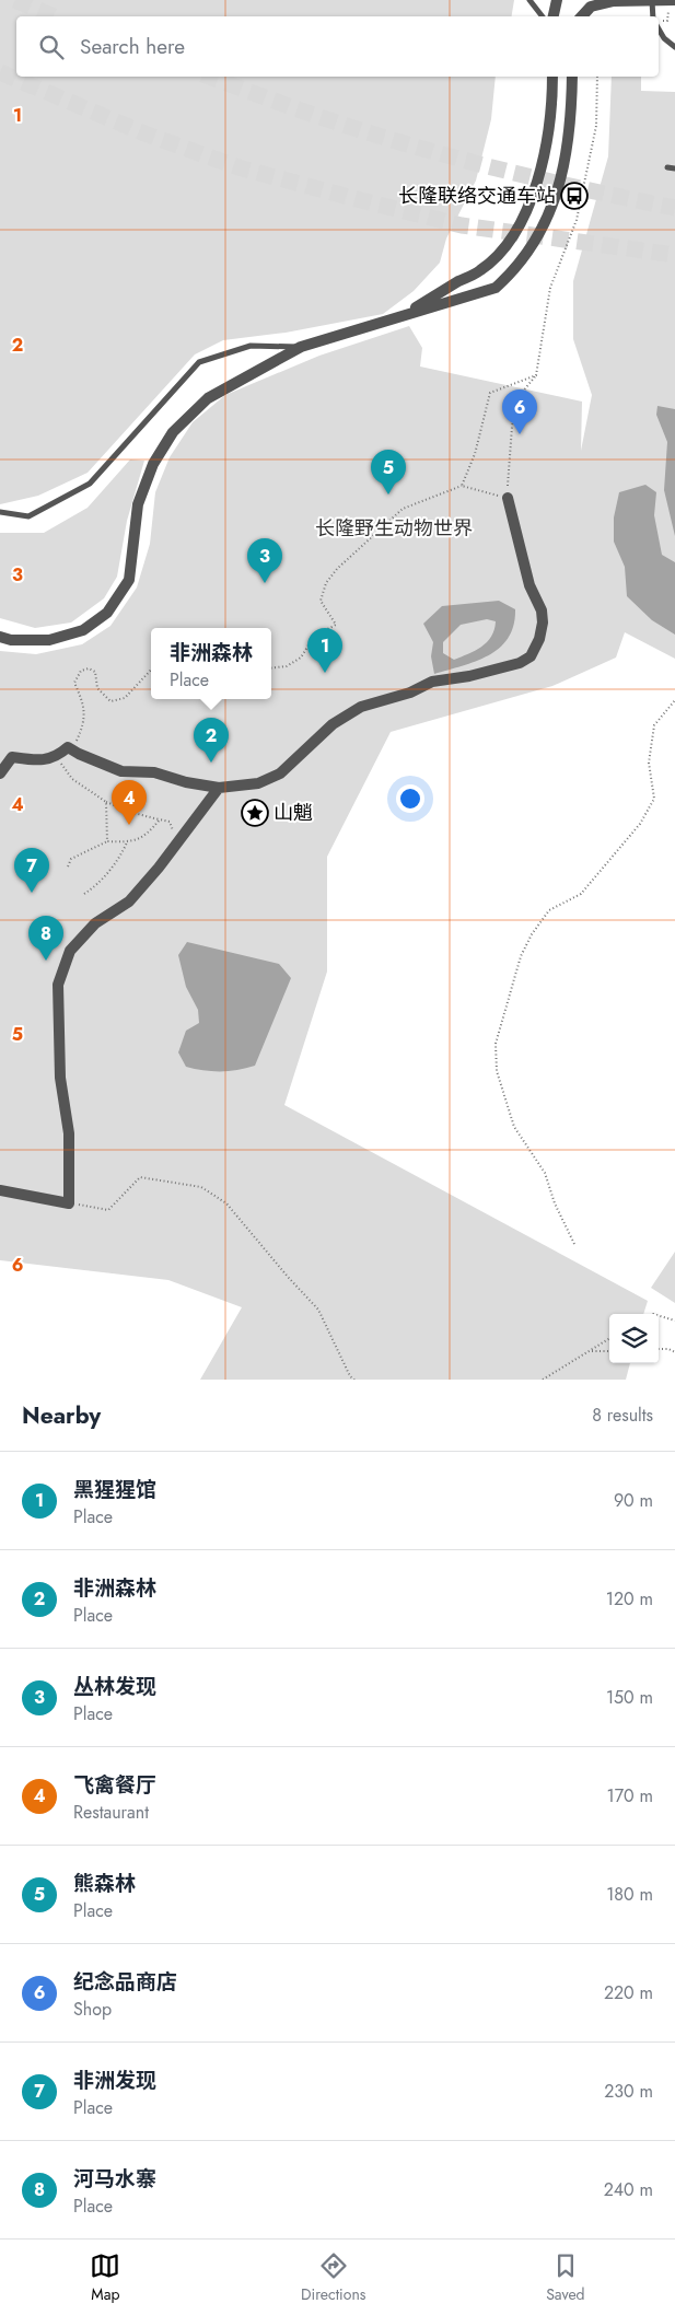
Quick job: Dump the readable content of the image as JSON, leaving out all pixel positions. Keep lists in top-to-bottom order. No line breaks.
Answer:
{"parks":["长隆野生动物世界"],"places":{"bus stop":["长隆联络交通车站"],"place":["山魈"]},"page":{"search":"Search here","pins":["6","5","3","1","2","4","7","8"],"popup":["非洲森林","Place"],"heading":["Nearby","8 results"],"list":[{"mark":"1","name":"黑猩猩馆","note":"Place","value":"90 m"},{"mark":"2","name":"非洲森林","note":"Place","value":"120 m"},{"mark":"3","name":"丛林发现","note":"Place","value":"150 m"},{"mark":"4","name":"飞禽餐厅","note":"Restaurant","value":"170 m"},{"mark":"5","name":"熊森林","note":"Place","value":"180 m"},{"mark":"6","name":"纪念品商店","note":"Shop","value":"220 m"},{"mark":"7","name":"非洲发现","note":"Place","value":"230 m"},{"mark":"8","name":"河马水寨","note":"Place","value":"240 m"}],"nav":["Map","Directions","Saved"]},"grid":{"rows":["1","2","3","4","5","6"]}}
